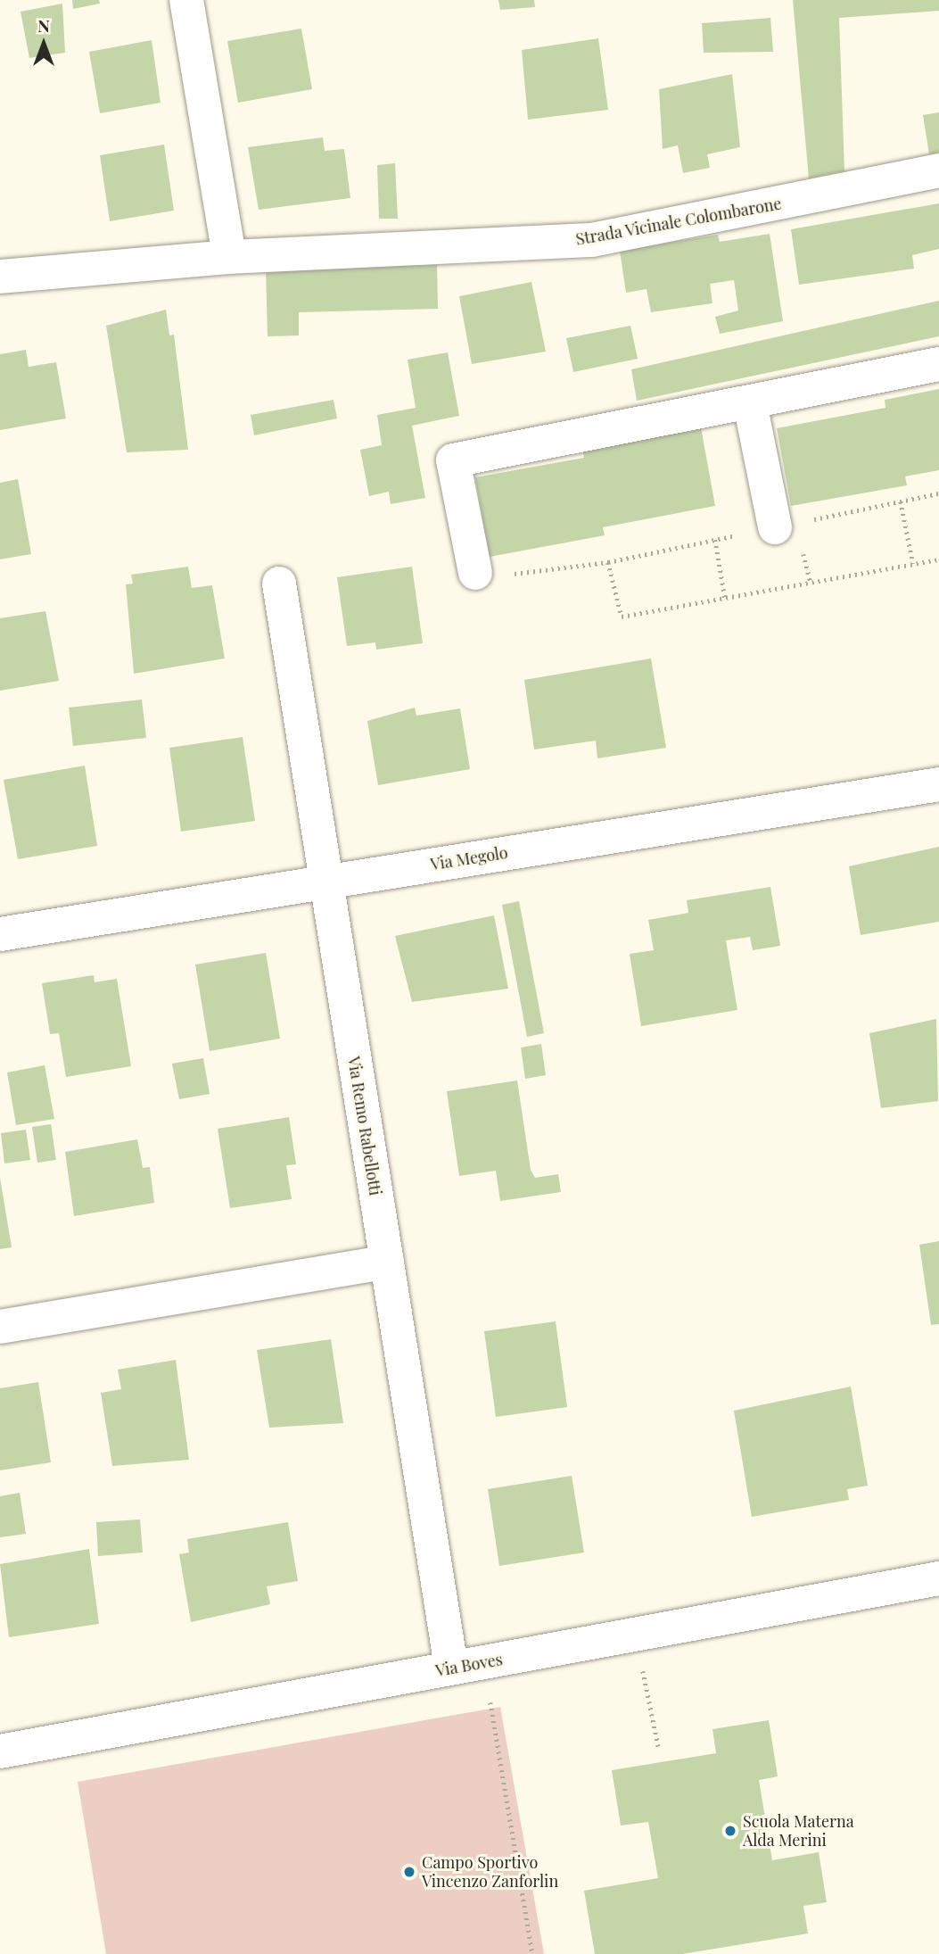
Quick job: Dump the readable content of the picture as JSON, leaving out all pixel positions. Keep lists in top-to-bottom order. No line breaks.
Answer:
{"streets":{"street":["Strada Vicinale Colombarone","Via Megolo","Via Remo Rabellotti","Via Boves"]},"crossings":[["Via Megolo","Via Remo Rabellotti"],["Via Remo Rabellotti","Via Boves"]],"places":["Scuola Materna Alda Merini","Campo Sportivo Vincenzo Zanforlin"],"north":"top"}
